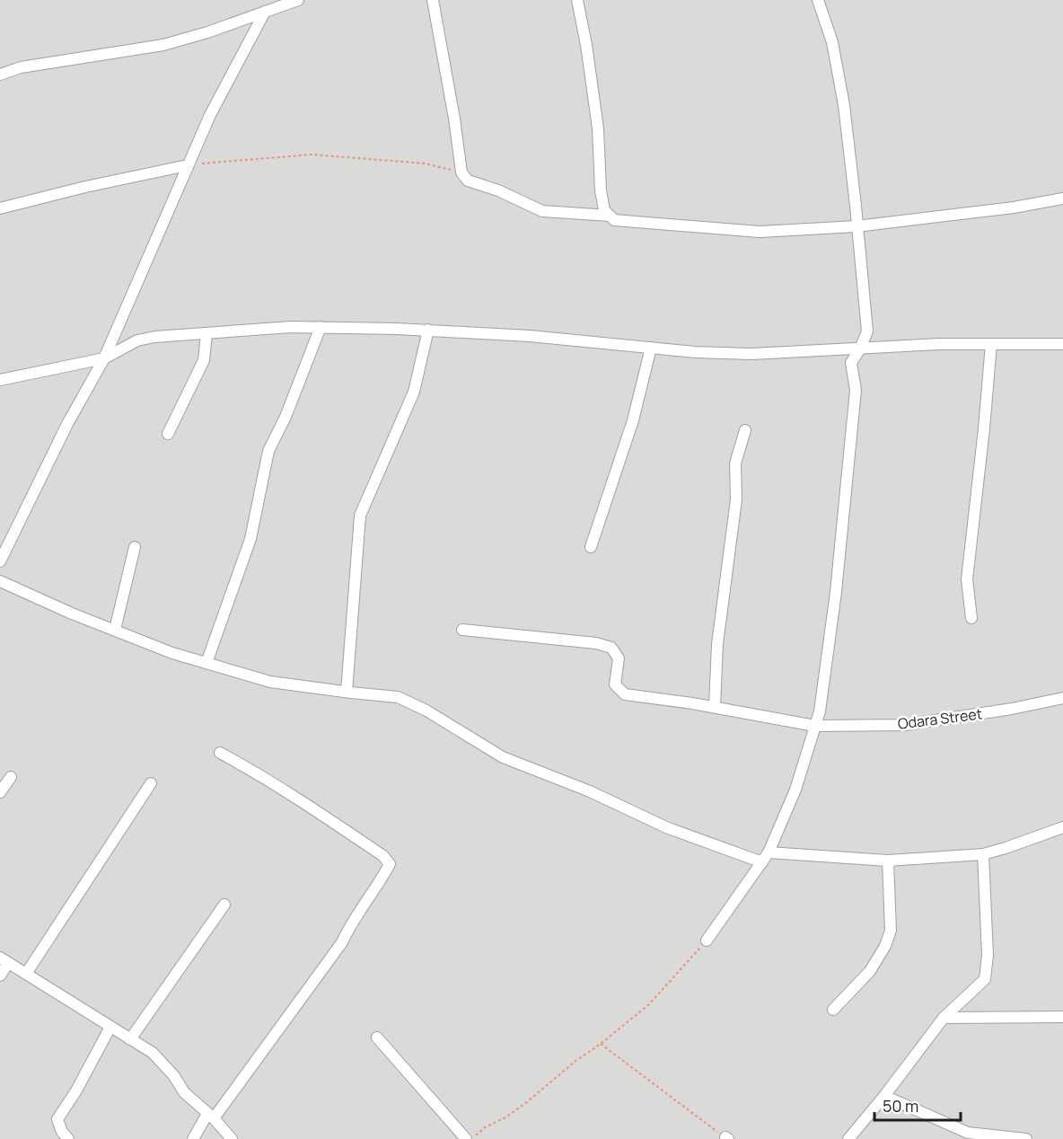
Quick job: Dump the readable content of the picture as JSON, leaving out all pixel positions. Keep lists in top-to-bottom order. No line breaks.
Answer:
{"streets":{"street":["Odara Street"]},"scale_bar":"50 m"}
